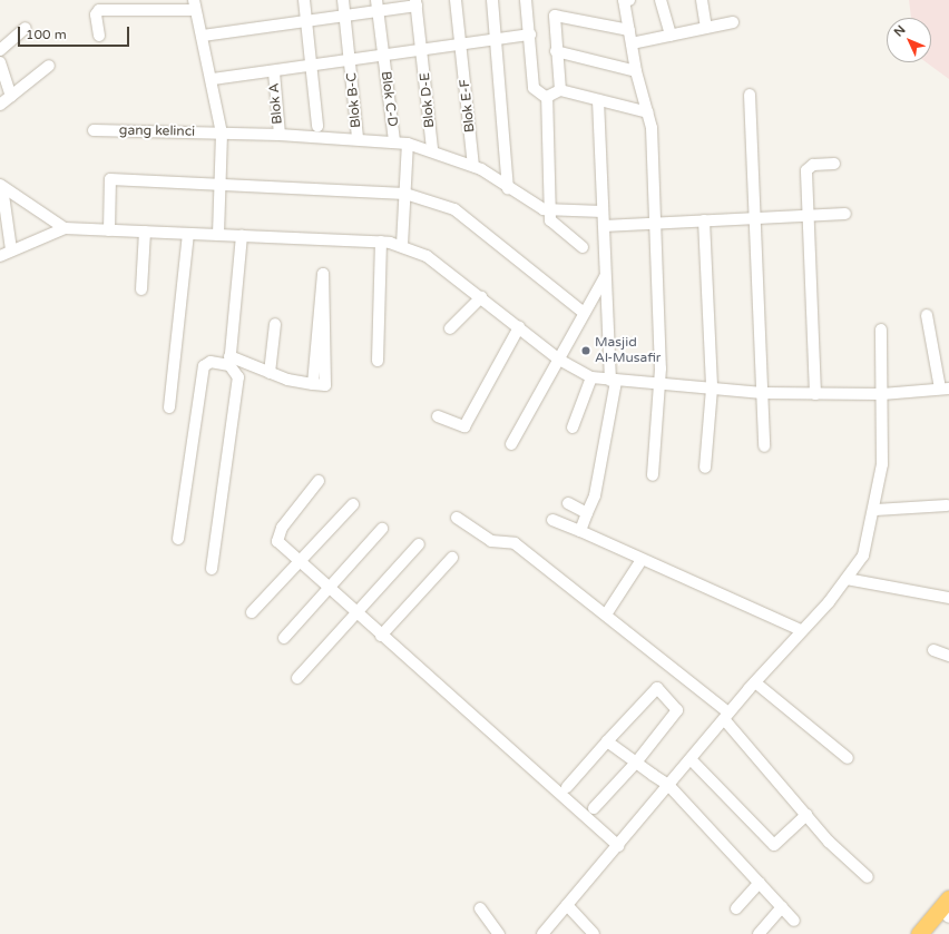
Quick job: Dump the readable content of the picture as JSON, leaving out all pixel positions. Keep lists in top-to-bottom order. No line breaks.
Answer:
{"streets":{"street":["Blok C-D","Blok B-C","Blok D-E","Blok A","Blok E-F","gang kelinci"]},"crossings":[["Blok C-D","gang kelinci"],["Blok B-C","gang kelinci"],["Blok D-E","gang kelinci"],["Blok A","gang kelinci"],["Blok E-F","gang kelinci"]],"places":["Masjid Al-Musafir"],"scale_bar":"100 m","north":"top left"}
